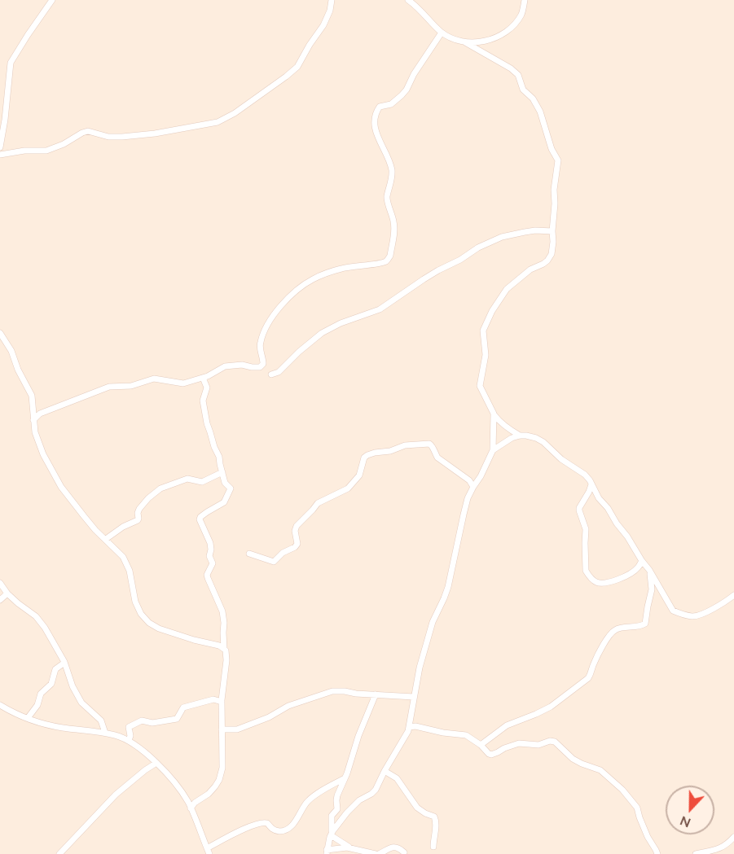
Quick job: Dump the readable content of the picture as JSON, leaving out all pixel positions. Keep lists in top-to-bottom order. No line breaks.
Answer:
{"north":"bottom"}
